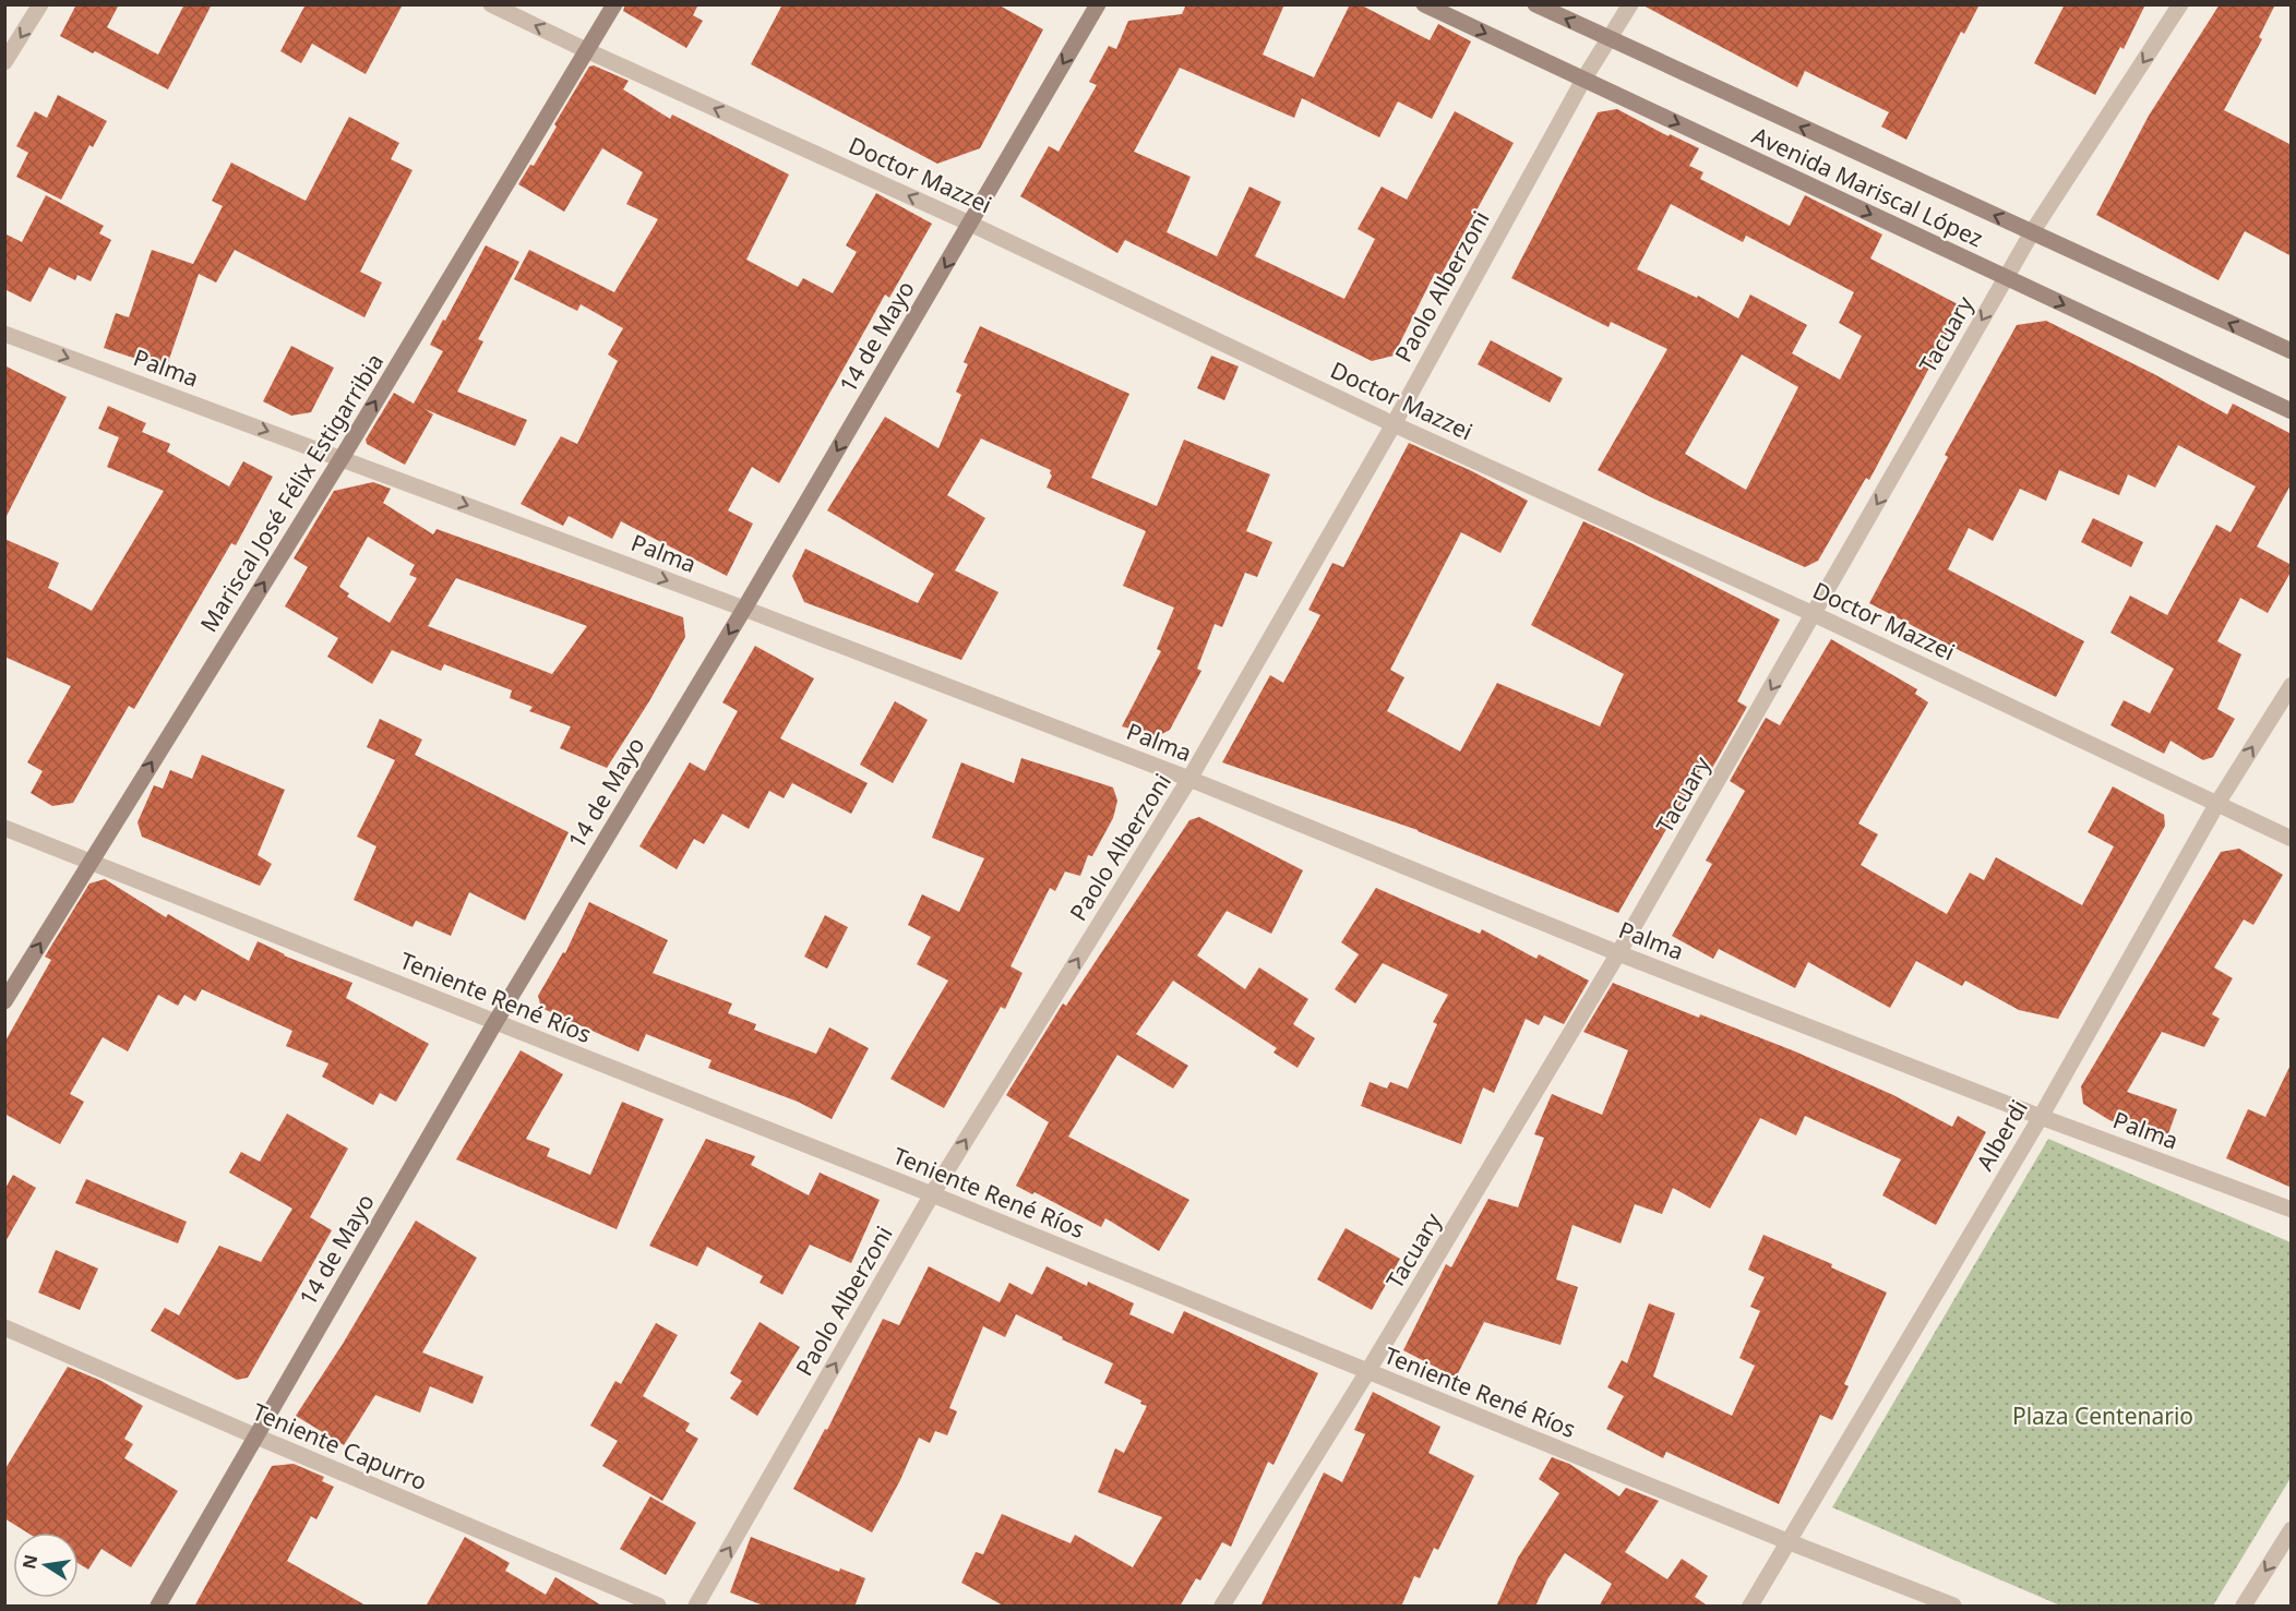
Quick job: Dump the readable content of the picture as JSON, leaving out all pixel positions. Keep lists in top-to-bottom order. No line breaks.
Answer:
{"streets":{"main road":["Avenida Mariscal López","14 de Mayo","Mariscal José Félix Estigarribia"],"street":["Doctor Mazzei","Paolo Alberzoni","Tacuary","Palma","Teniente René Ríos","Alberdi","Teniente Capurro"]},"crossings":[["Doctor Mazzei","Paolo Alberzoni"],["Doctor Mazzei","Tacuary"],["Doctor Mazzei","14 de Mayo"],["Doctor Mazzei","Mariscal José Félix Estigarribia"],["Doctor Mazzei","Alberdi"],["Avenida Mariscal López","Paolo Alberzoni"],["Avenida Mariscal López","Tacuary"],["Paolo Alberzoni","Palma"],["Paolo Alberzoni","Teniente René Ríos"],["Tacuary","Palma"],["Tacuary","Teniente René Ríos"],["14 de Mayo","Palma"],["14 de Mayo","Teniente René Ríos"],["14 de Mayo","Teniente Capurro"],["Palma","Mariscal José Félix Estigarribia"],["Palma","Alberdi"],["Mariscal José Félix Estigarribia","Teniente René Ríos"],["Teniente René Ríos","Alberdi"]],"one_way":["Paolo Alberzoni","Tacuary","14 de Mayo","Mariscal José Félix Estigarribia"],"parks":["Plaza Centenario"],"north":"left"}
